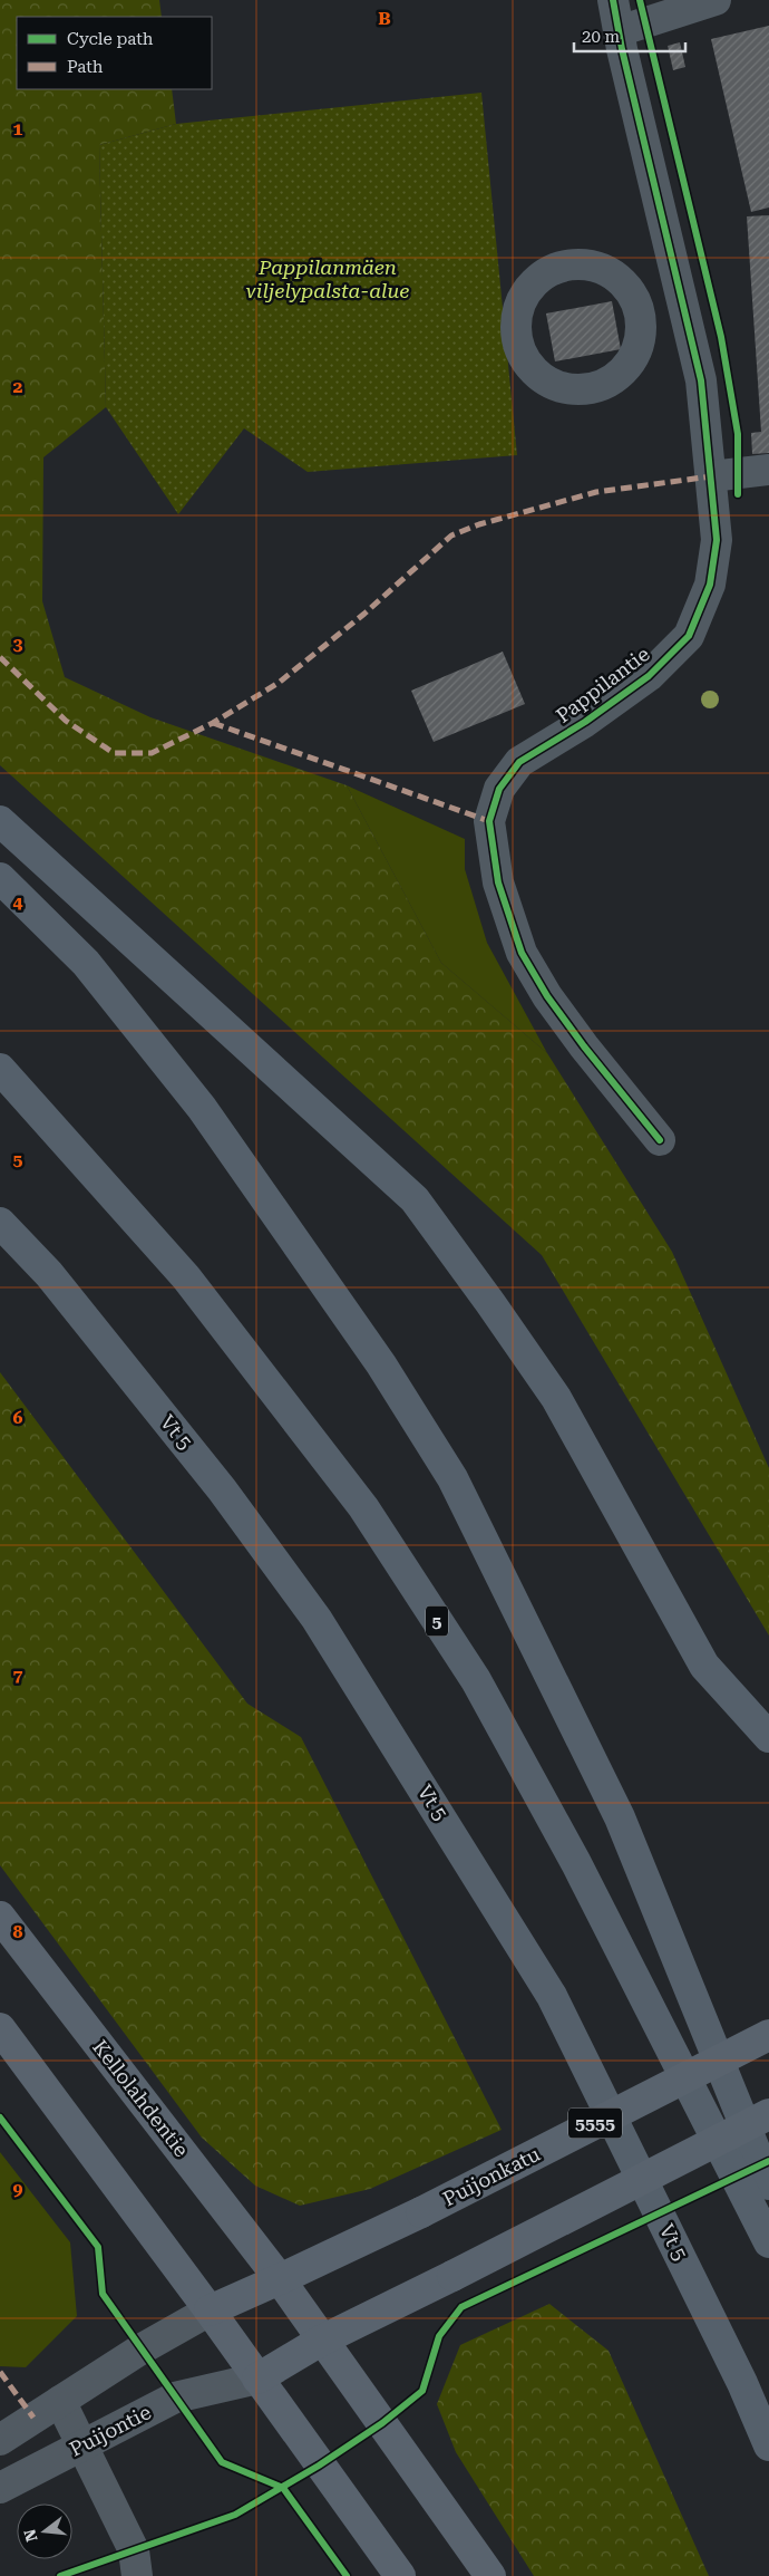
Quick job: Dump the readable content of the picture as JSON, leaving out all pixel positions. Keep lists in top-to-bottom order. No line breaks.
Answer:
{"streets":{"highway":["Vt 5","5"],"main road":["Kellolahdentie","5555","Puijonkatu"],"street":["Pappilantie","Puijontie"]},"crossings":[["Kellolahdentie","Puijonkatu"],["5555","Puijonkatu"]],"parks":["Pappilanmäen viljelypalsta-alue"],"legend":["Cycle path","Path"],"scale_bar":"20 m","north":"left","grid":{"columns":["B"],"rows":["1","2","3","4","5","6","7","8","9"]}}
